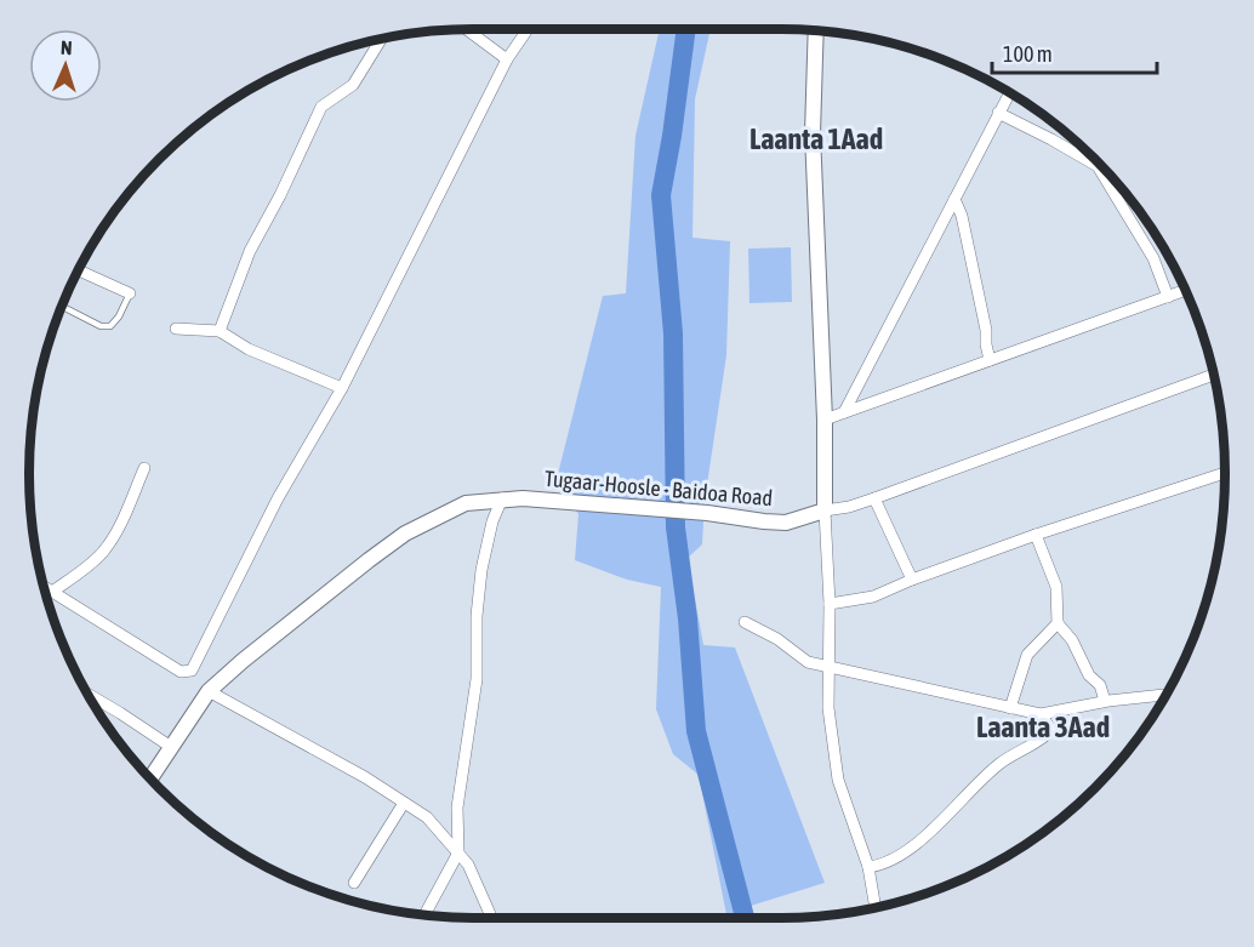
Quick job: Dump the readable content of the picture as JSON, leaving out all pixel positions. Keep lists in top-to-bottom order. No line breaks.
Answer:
{"streets":{"main road":["Tugaar-Hoosle - Baidoa Road"]},"districts":["Laanta 1Aad","Laanta 3Aad"],"scale_bar":"100 m","north":"top"}
